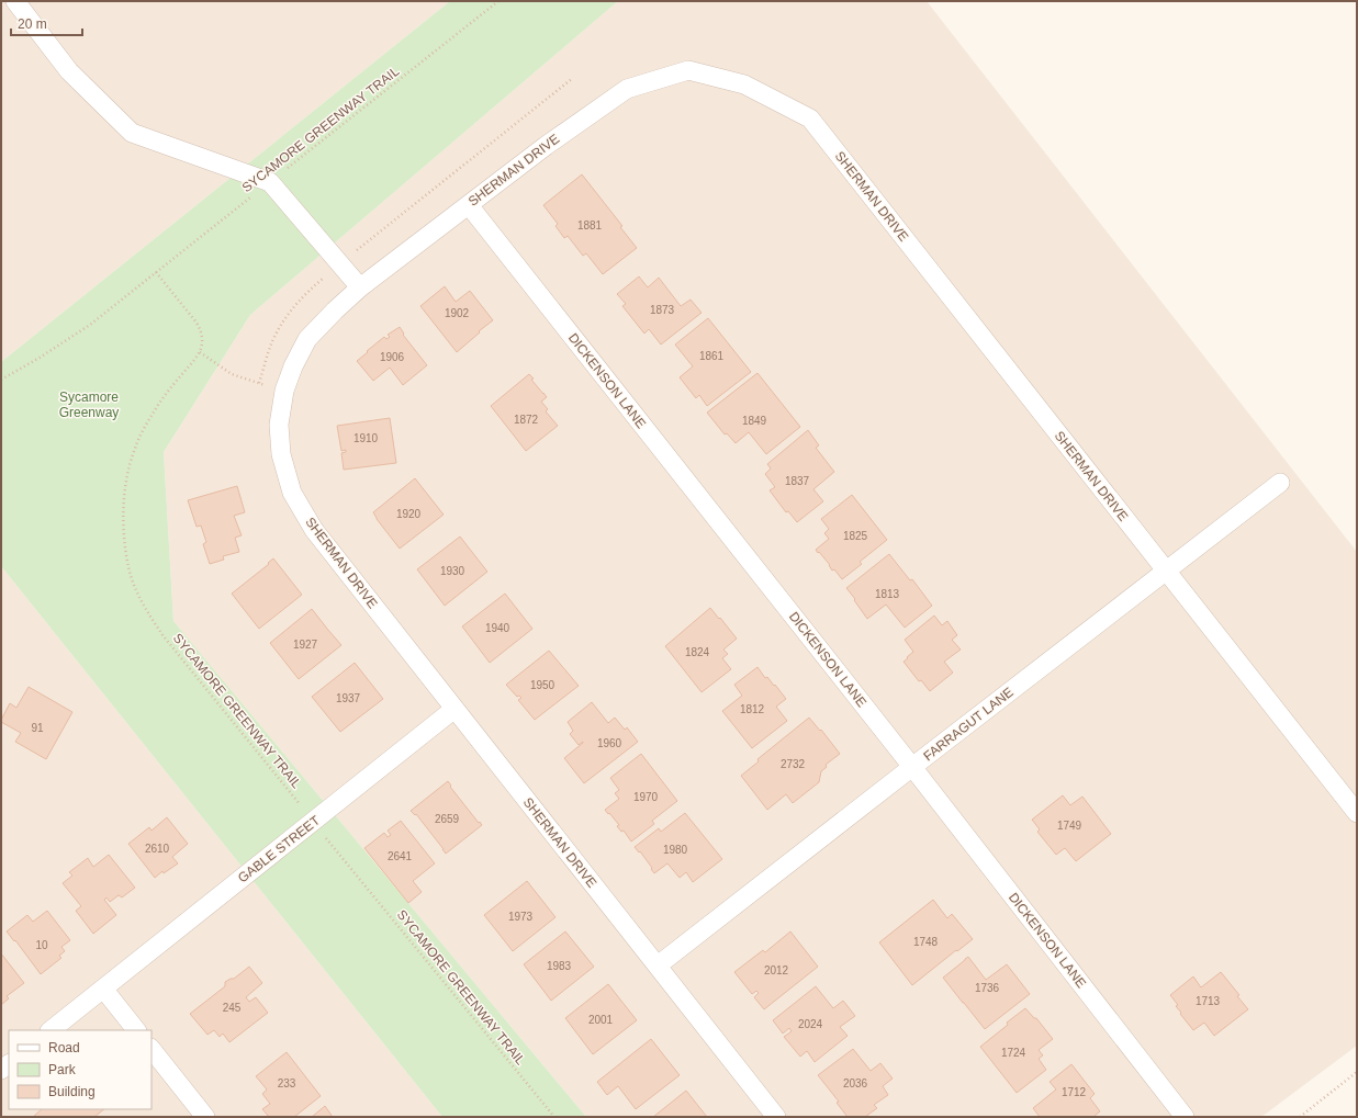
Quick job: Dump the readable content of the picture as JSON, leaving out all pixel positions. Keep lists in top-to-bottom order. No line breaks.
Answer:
{"streets":{"street":["SHERMAN DRIVE","DICKENSON LANE","FARRAGUT LANE","GABLE STREET"],"path":["SYCAMORE GREENWAY TRAIL"]},"crossings":[["SYCAMORE GREENWAY TRAIL","GABLE STREET"],["SHERMAN DRIVE","DICKENSON LANE"],["SHERMAN DRIVE","FARRAGUT LANE"],["SHERMAN DRIVE","GABLE STREET"],["DICKENSON LANE","FARRAGUT LANE"]],"parks":["Sycamore Greenway"],"house_numbers":["1881","1873","1902","1861","1906","1872","1849","1910","1837","1920","1825","1930","1813","1940","1927","1824","1950","1937","1812","91","1960","2732","1970","2659","1749","2610","1980","2641","1973","1748","10","1983","2012","1736","1713","245","2001","2024","1724","233","2036","1712"],"legend":["Road","Park","Building"],"scale_bar":"20 m"}
